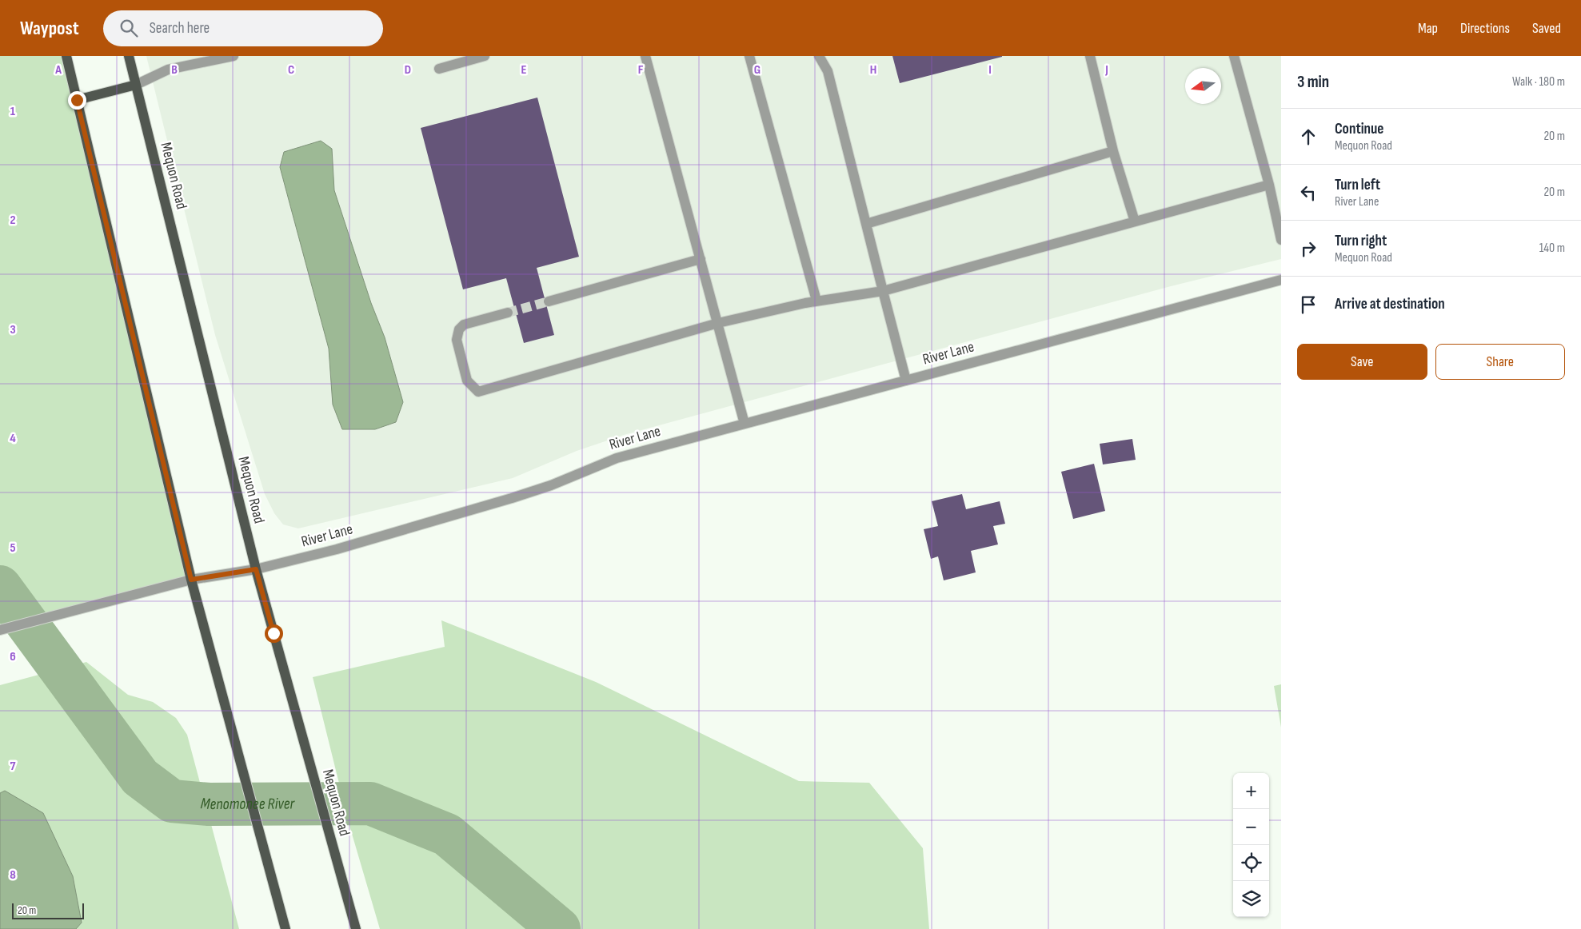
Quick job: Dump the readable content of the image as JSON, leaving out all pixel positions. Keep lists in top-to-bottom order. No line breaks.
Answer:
{"streets":{"main road":["Mequon Road"],"street":["River Lane"]},"crossings":[["Mequon Road","River Lane"]],"water":["Menomonee River"],"scale_bar":"20 m","north":"left","page":{"header":"Waypost","search":"Search here","nav":["Map","Directions","Saved"],"heading":["3 min","Walk · 180 m"],"list":[["Continue","Mequon Road","20 m"],["Turn left","River Lane","20 m"],["Turn right","Mequon Road","140 m"],"Arrive at destination"],"buttons":["Save","Share"],"map_buttons":["+","−"],"scale":"20 m"},"grid":{"columns":["A","B","C","D","E","F","G","H","I","J"],"rows":["1","2","3","4","5","6","7","8"]}}
